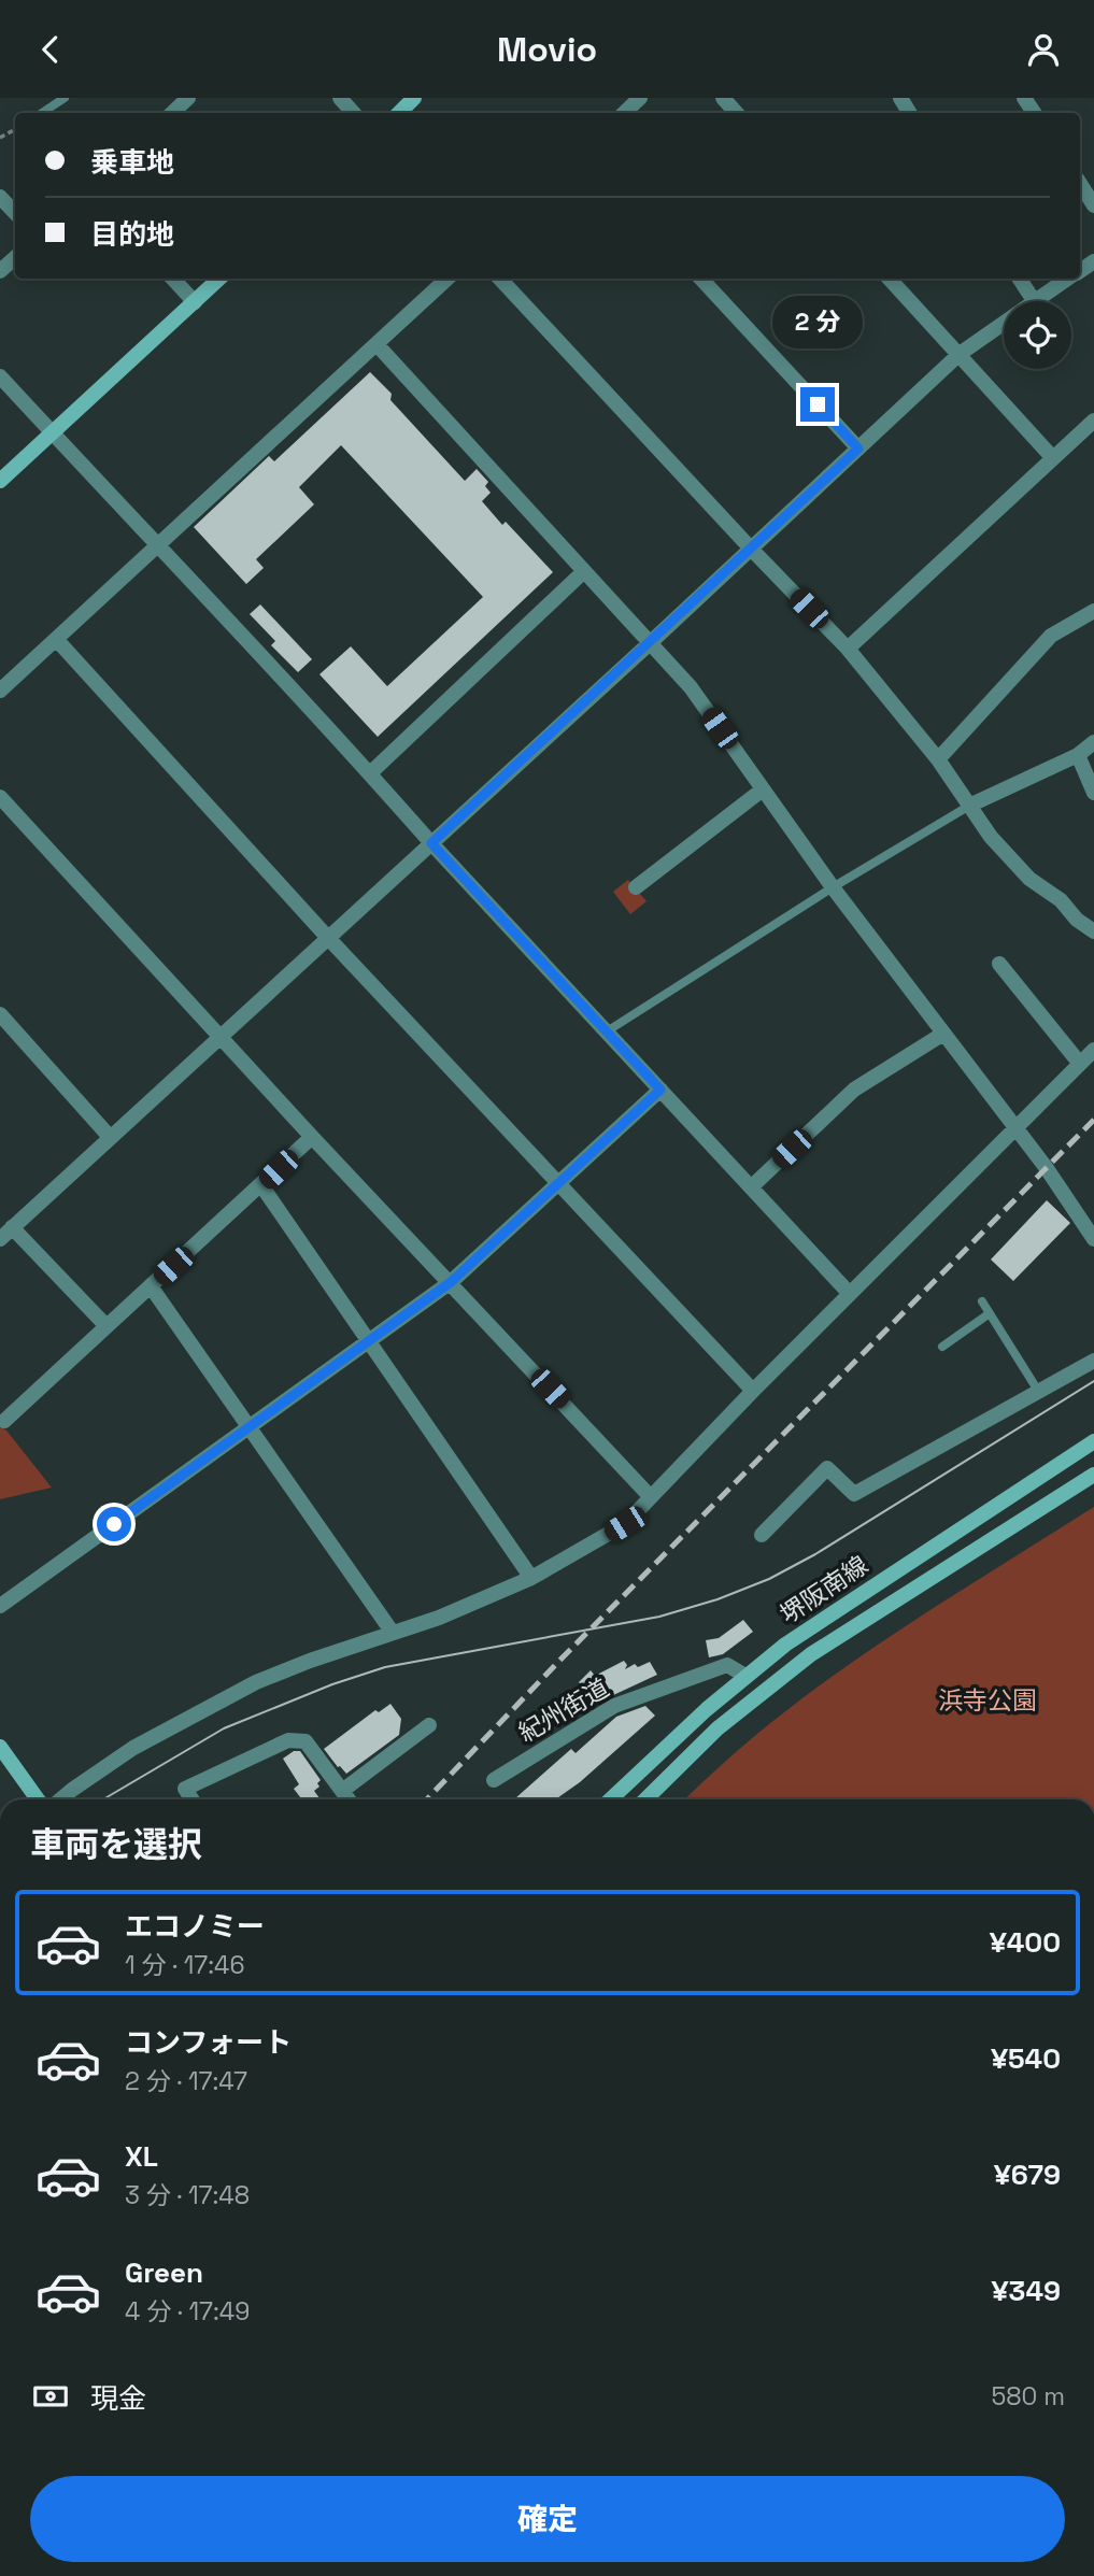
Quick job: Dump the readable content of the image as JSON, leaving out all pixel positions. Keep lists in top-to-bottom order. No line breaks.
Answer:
{"streets":{"main road":["堺阪南線"],"street":["紀州街道"]},"crossings":[["堺阪南線","紀州街道"]],"parks":["浜寺公園"],"page":{"header":"Movio","banner":["乗車地","目的地"],"bubble":"2 分","heading":"車両を選択","list":[{"name":"エコノミー","note":"1 分 · 17:46","value":"¥400"},{"name":"コンフォート","note":"2 分 · 17:47","value":"¥540"},{"name":"XL","note":"3 分 · 17:48","value":"¥679"},{"name":"Green","note":"4 分 · 17:49","value":"¥349"}],"pay":["現金","580 m"],"buttons":"確定"}}
